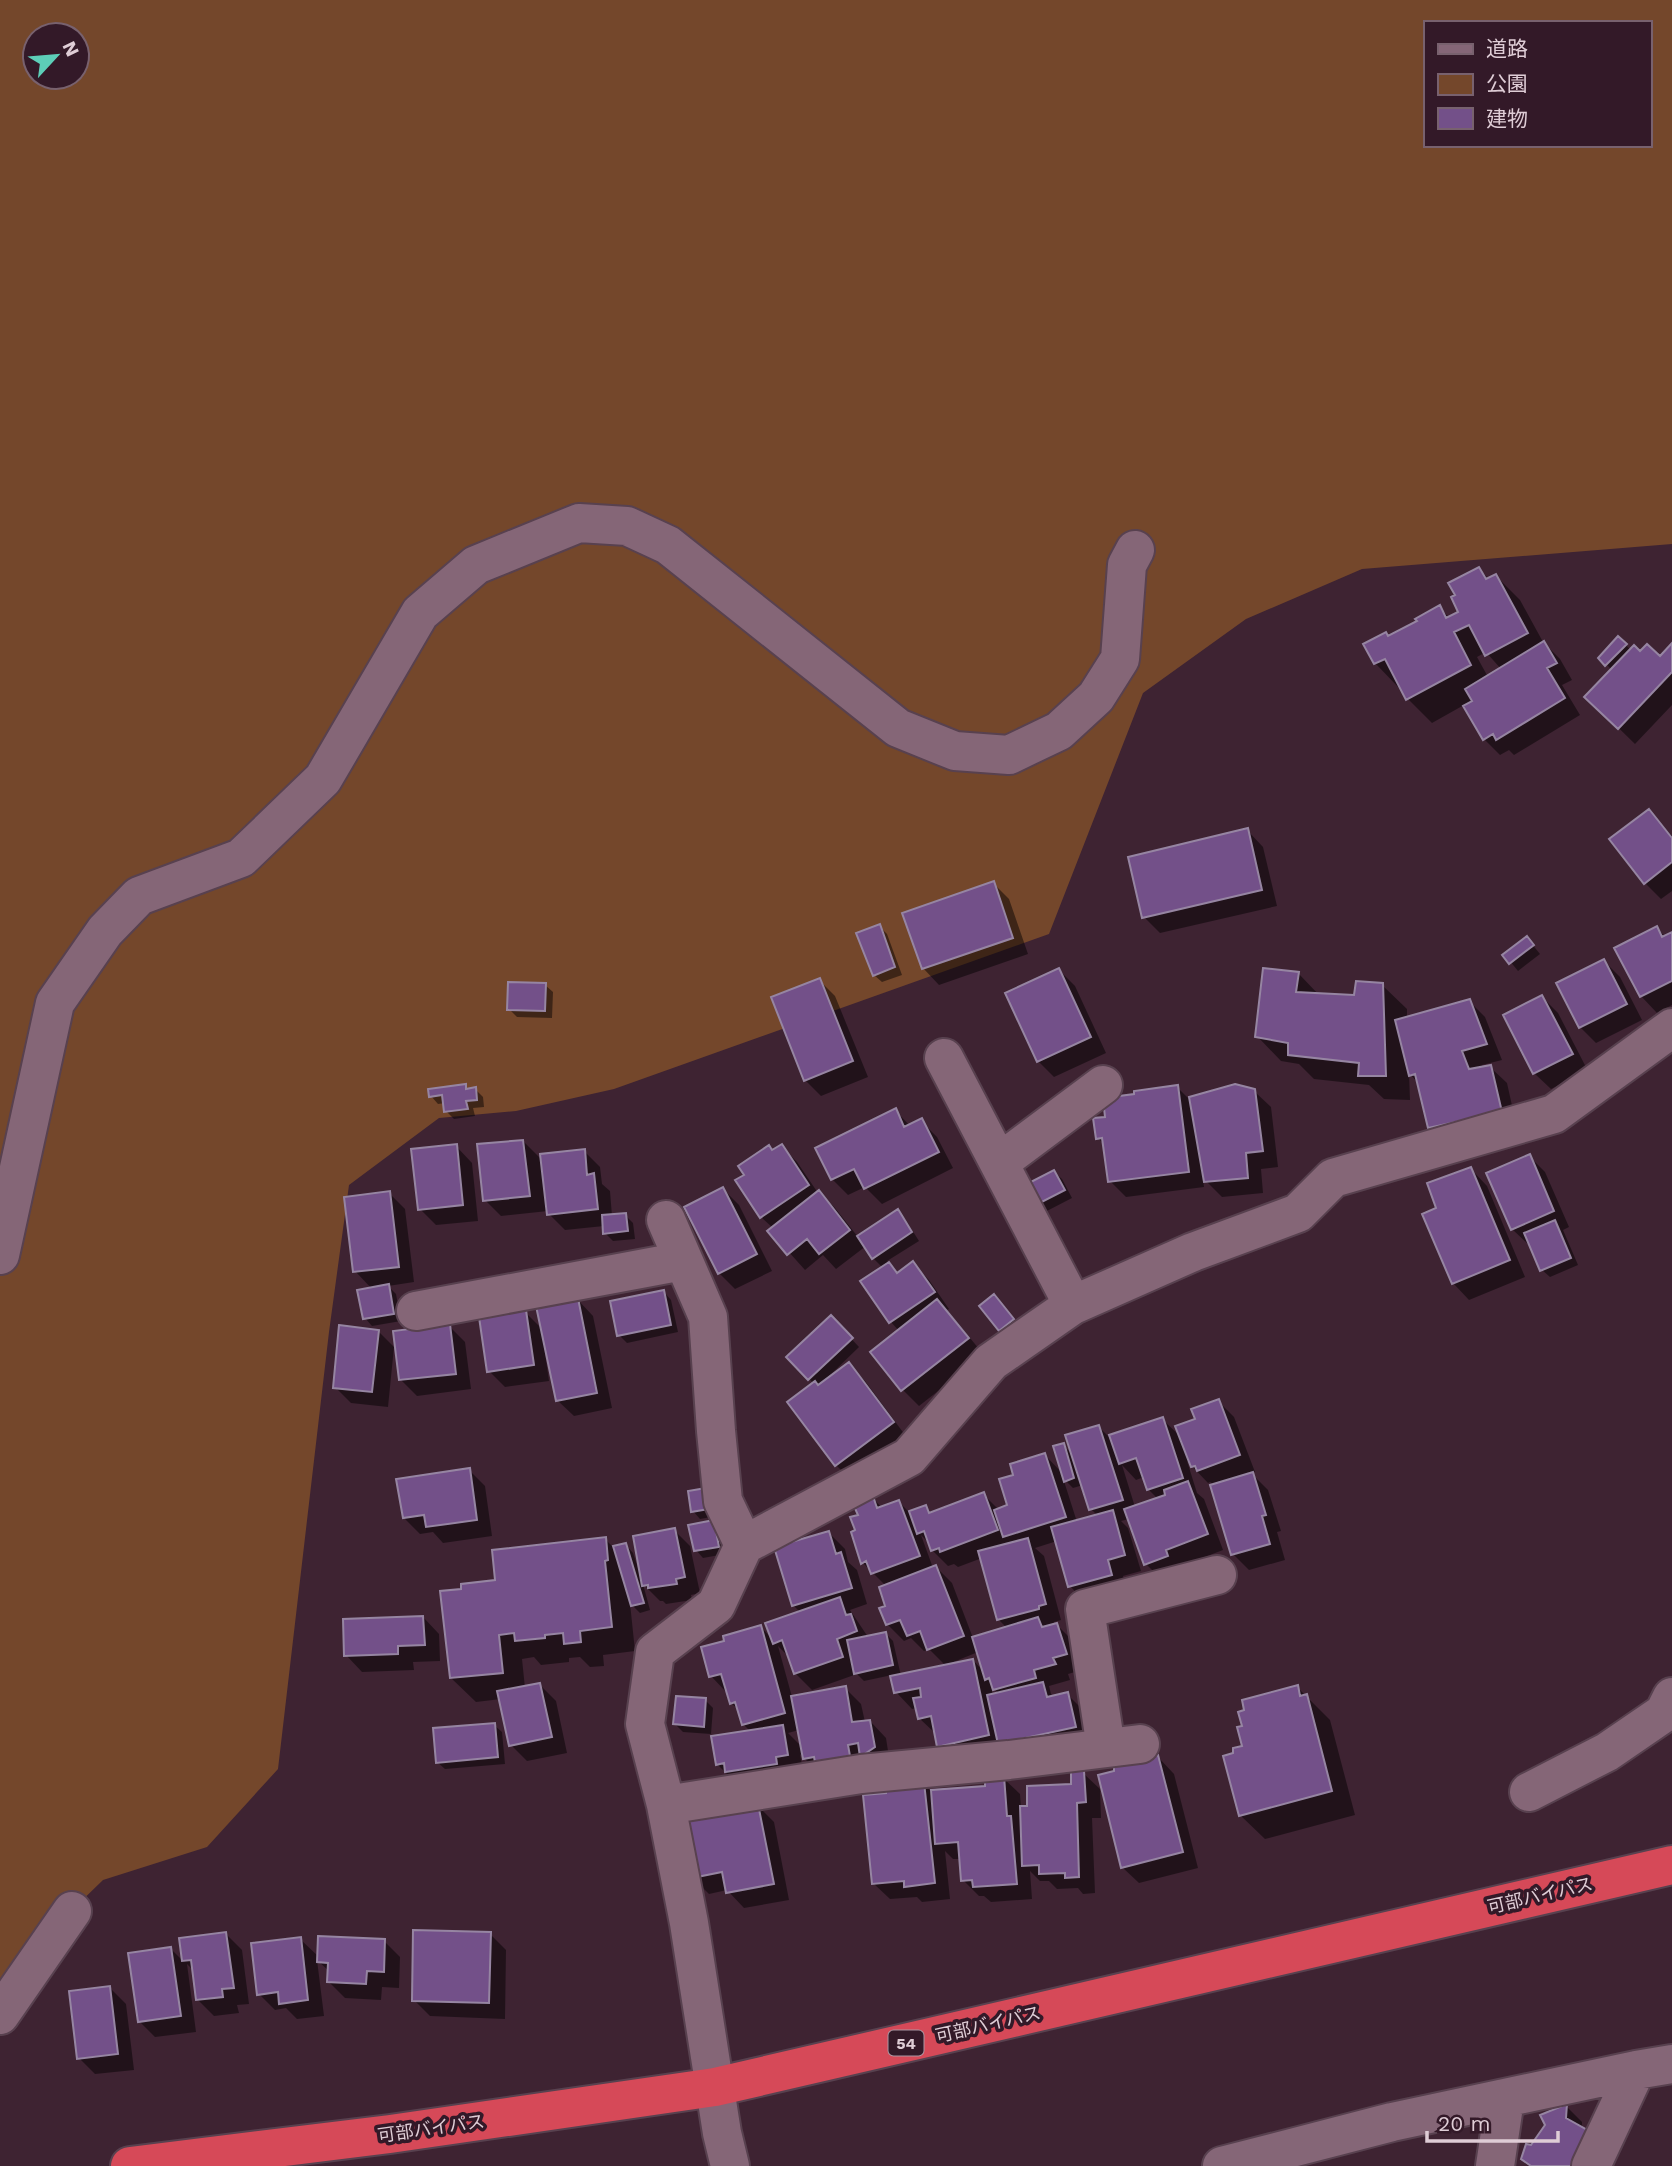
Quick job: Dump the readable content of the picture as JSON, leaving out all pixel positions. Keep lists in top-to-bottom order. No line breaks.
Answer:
{"streets":{"highway":["可部バイパス","54"]},"legend":["道路","公園","建物"],"scale_bar":"20 m","north":"top right"}
